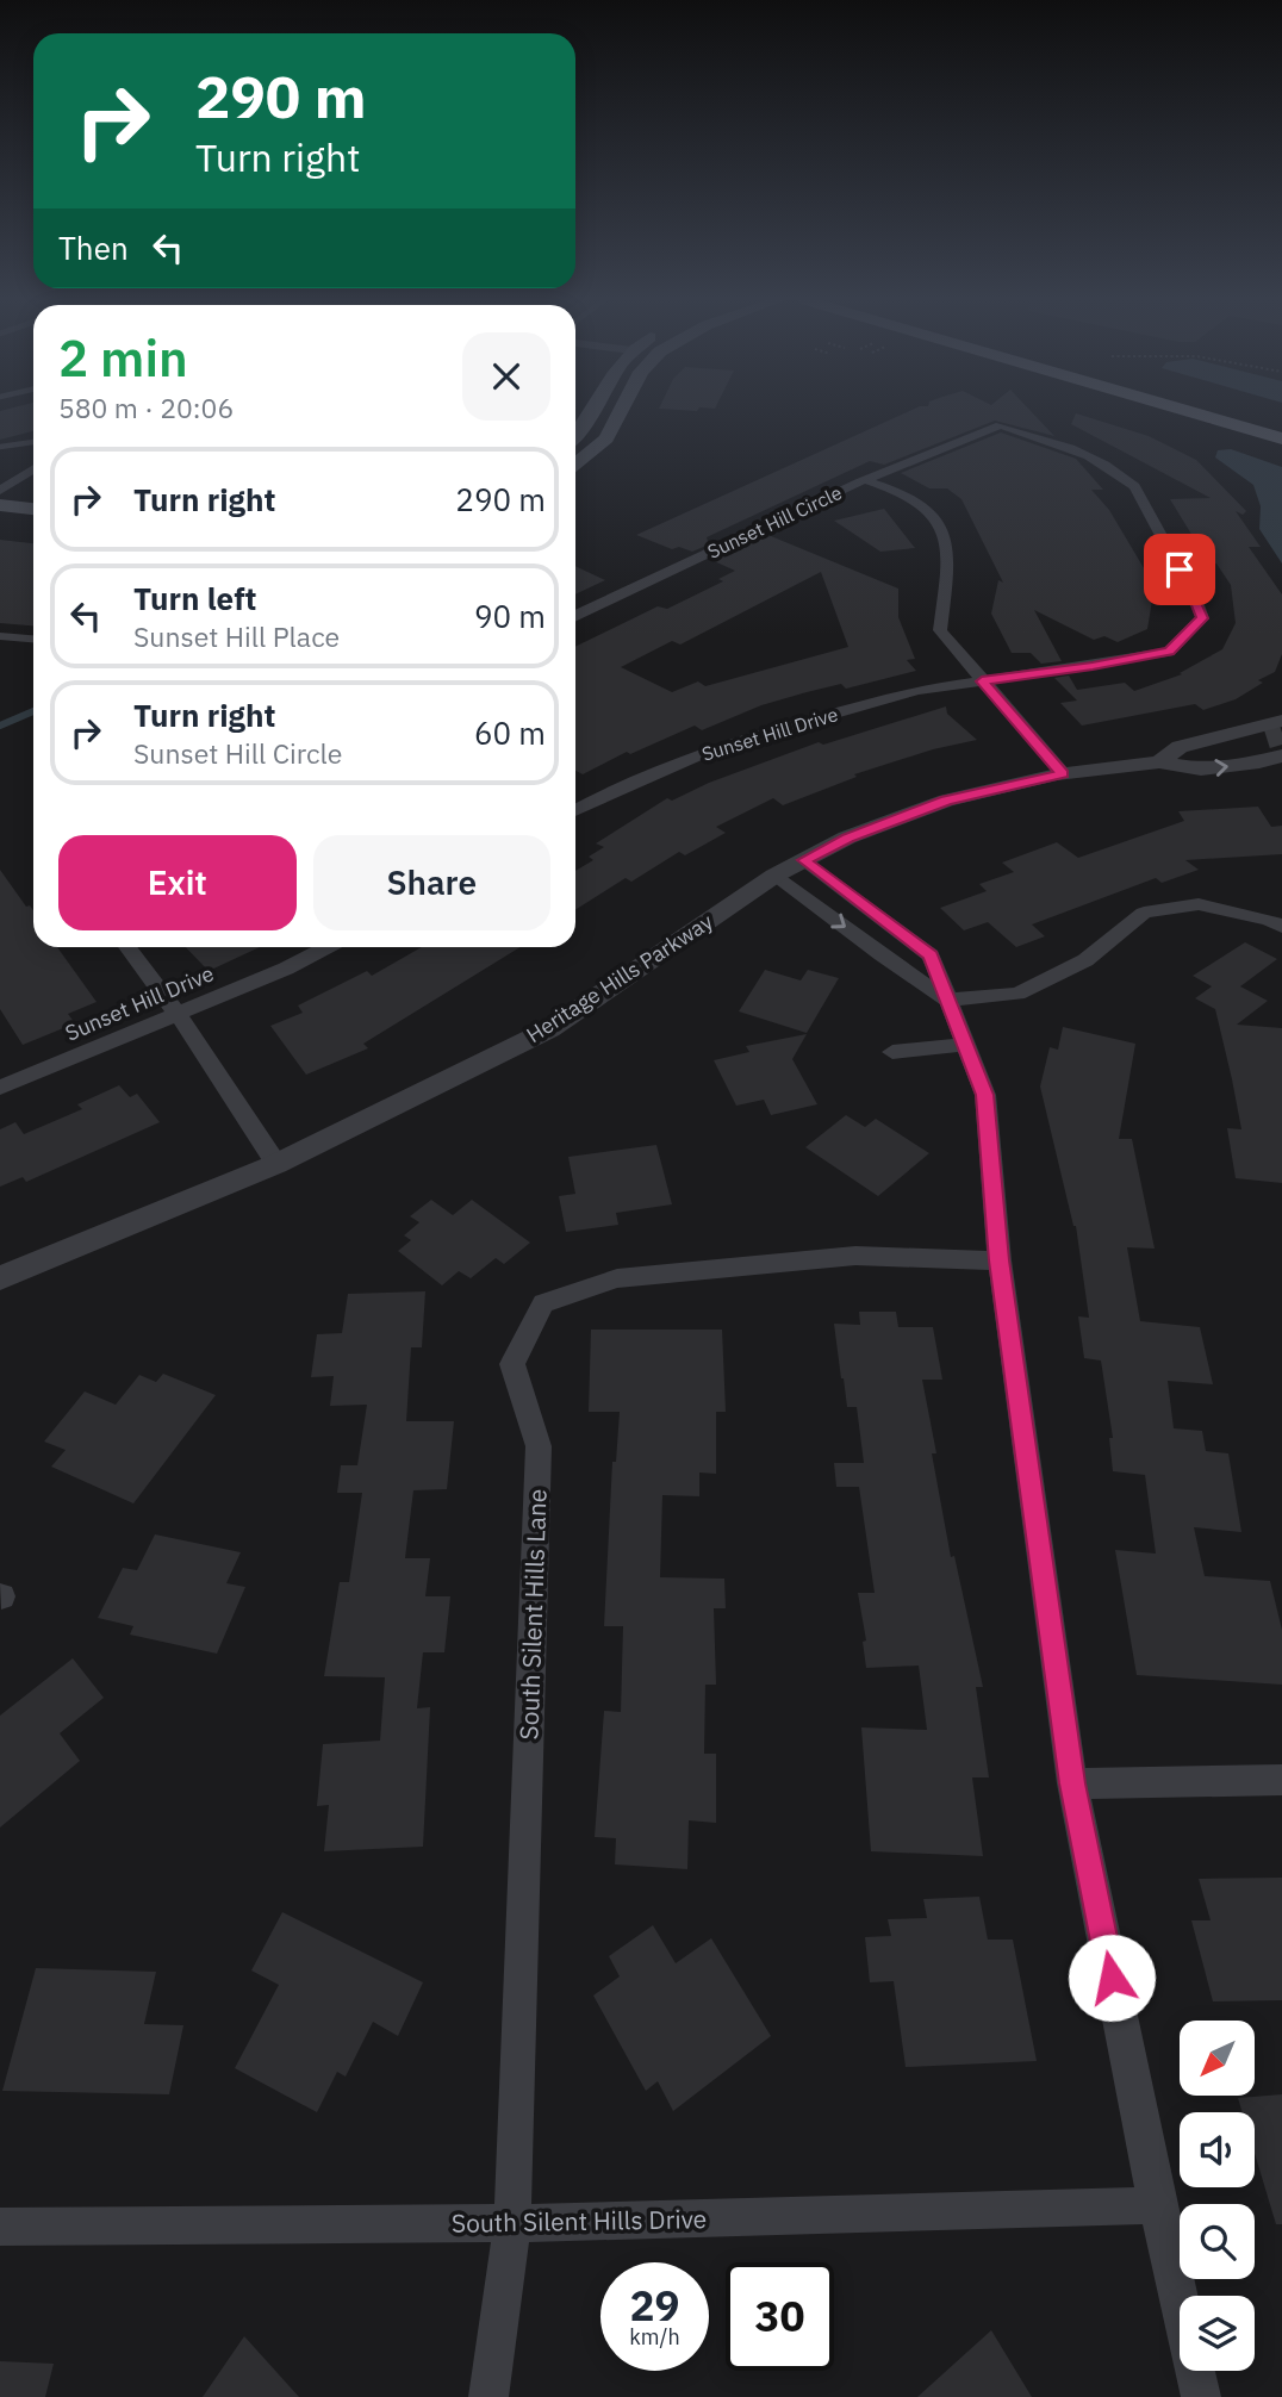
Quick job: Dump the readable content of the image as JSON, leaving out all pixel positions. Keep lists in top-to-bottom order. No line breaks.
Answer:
{"streets":{"street":["Sunset Hill Circle","Sunset Hill Drive","Heritage Hills Parkway","South Silent Hills Lane","South Silent Hills Drive"]},"crossings":[["Sunset Hill Circle","Sunset Hill Drive"],["South Silent Hills Lane","South Silent Hills Drive"]],"north":"bottom left","page":{"turn":["290 m","Turn right"],"then":"Then","heading":["2 min","580 m · 20:06"],"list":[{"name":"Turn right","value":"290 m"},{"name":"Turn left","note":"Sunset Hill Place","value":"90 m"},{"name":"Turn right","note":"Sunset Hill Circle","value":"60 m"}],"buttons":["Exit","Share"],"speed":"29 km/h","limit":"30"}}
